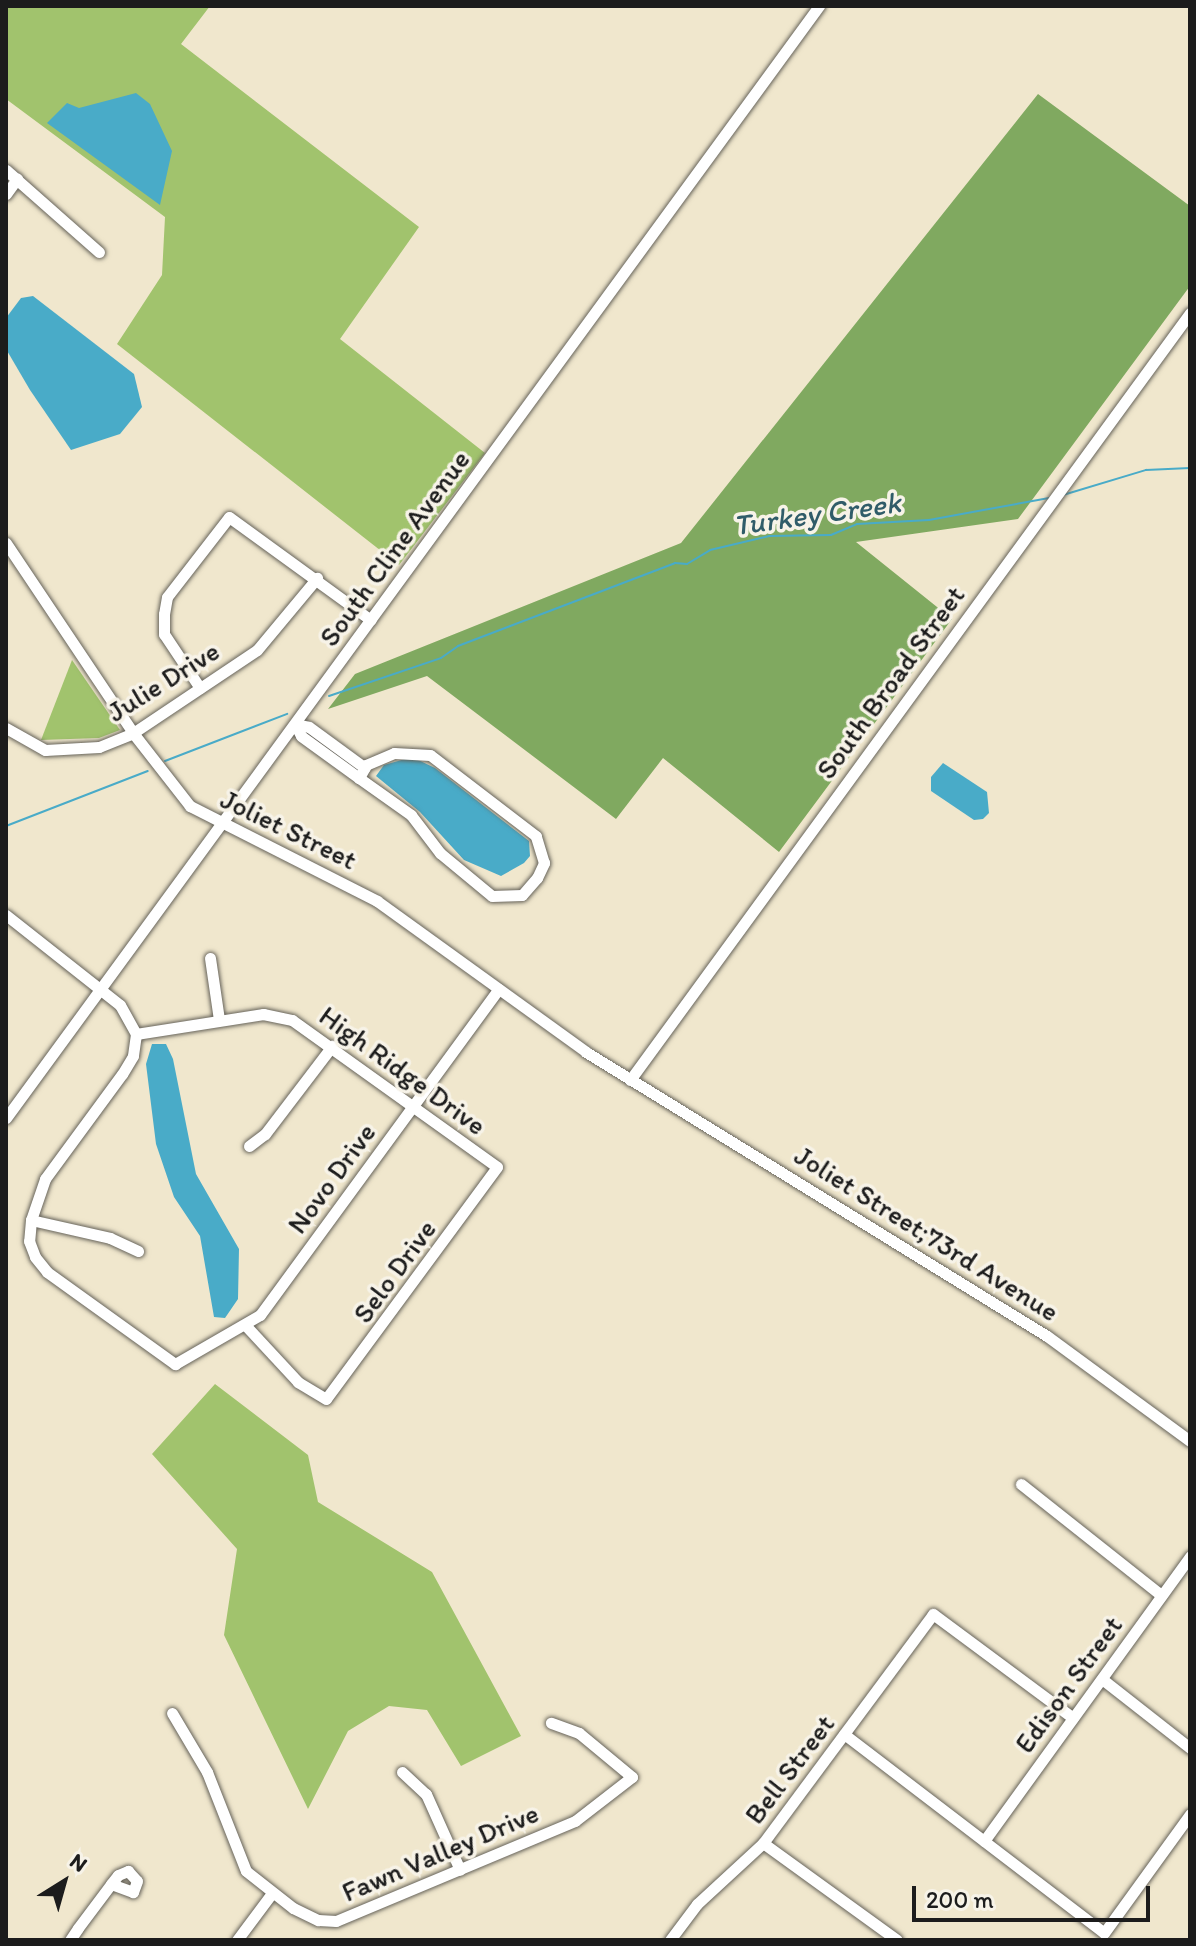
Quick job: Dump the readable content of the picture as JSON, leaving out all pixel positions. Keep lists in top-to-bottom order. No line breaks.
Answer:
{"streets":{"street":["South Cline Avenue","Julie Drive","South Broad Street","Joliet Street","High Ridge Drive","Novo Drive","Joliet Street;73rd Avenue","Selo Drive","Edison Street","Bell Street","Fawn Valley Drive"]},"crossings":[["South Cline Avenue","Joliet Street"],["Julie Drive","Joliet Street"],["South Broad Street","Joliet Street"],["South Broad Street","Joliet Street;73rd Avenue"],["Joliet Street","Novo Drive"],["Joliet Street","Joliet Street;73rd Avenue"],["High Ridge Drive","Novo Drive"],["High Ridge Drive","Selo Drive"],["Novo Drive","Selo Drive"],["Edison Street","Bell Street"]],"water":["Turkey Creek"],"scale_bar":"200 m","north":"top right"}
